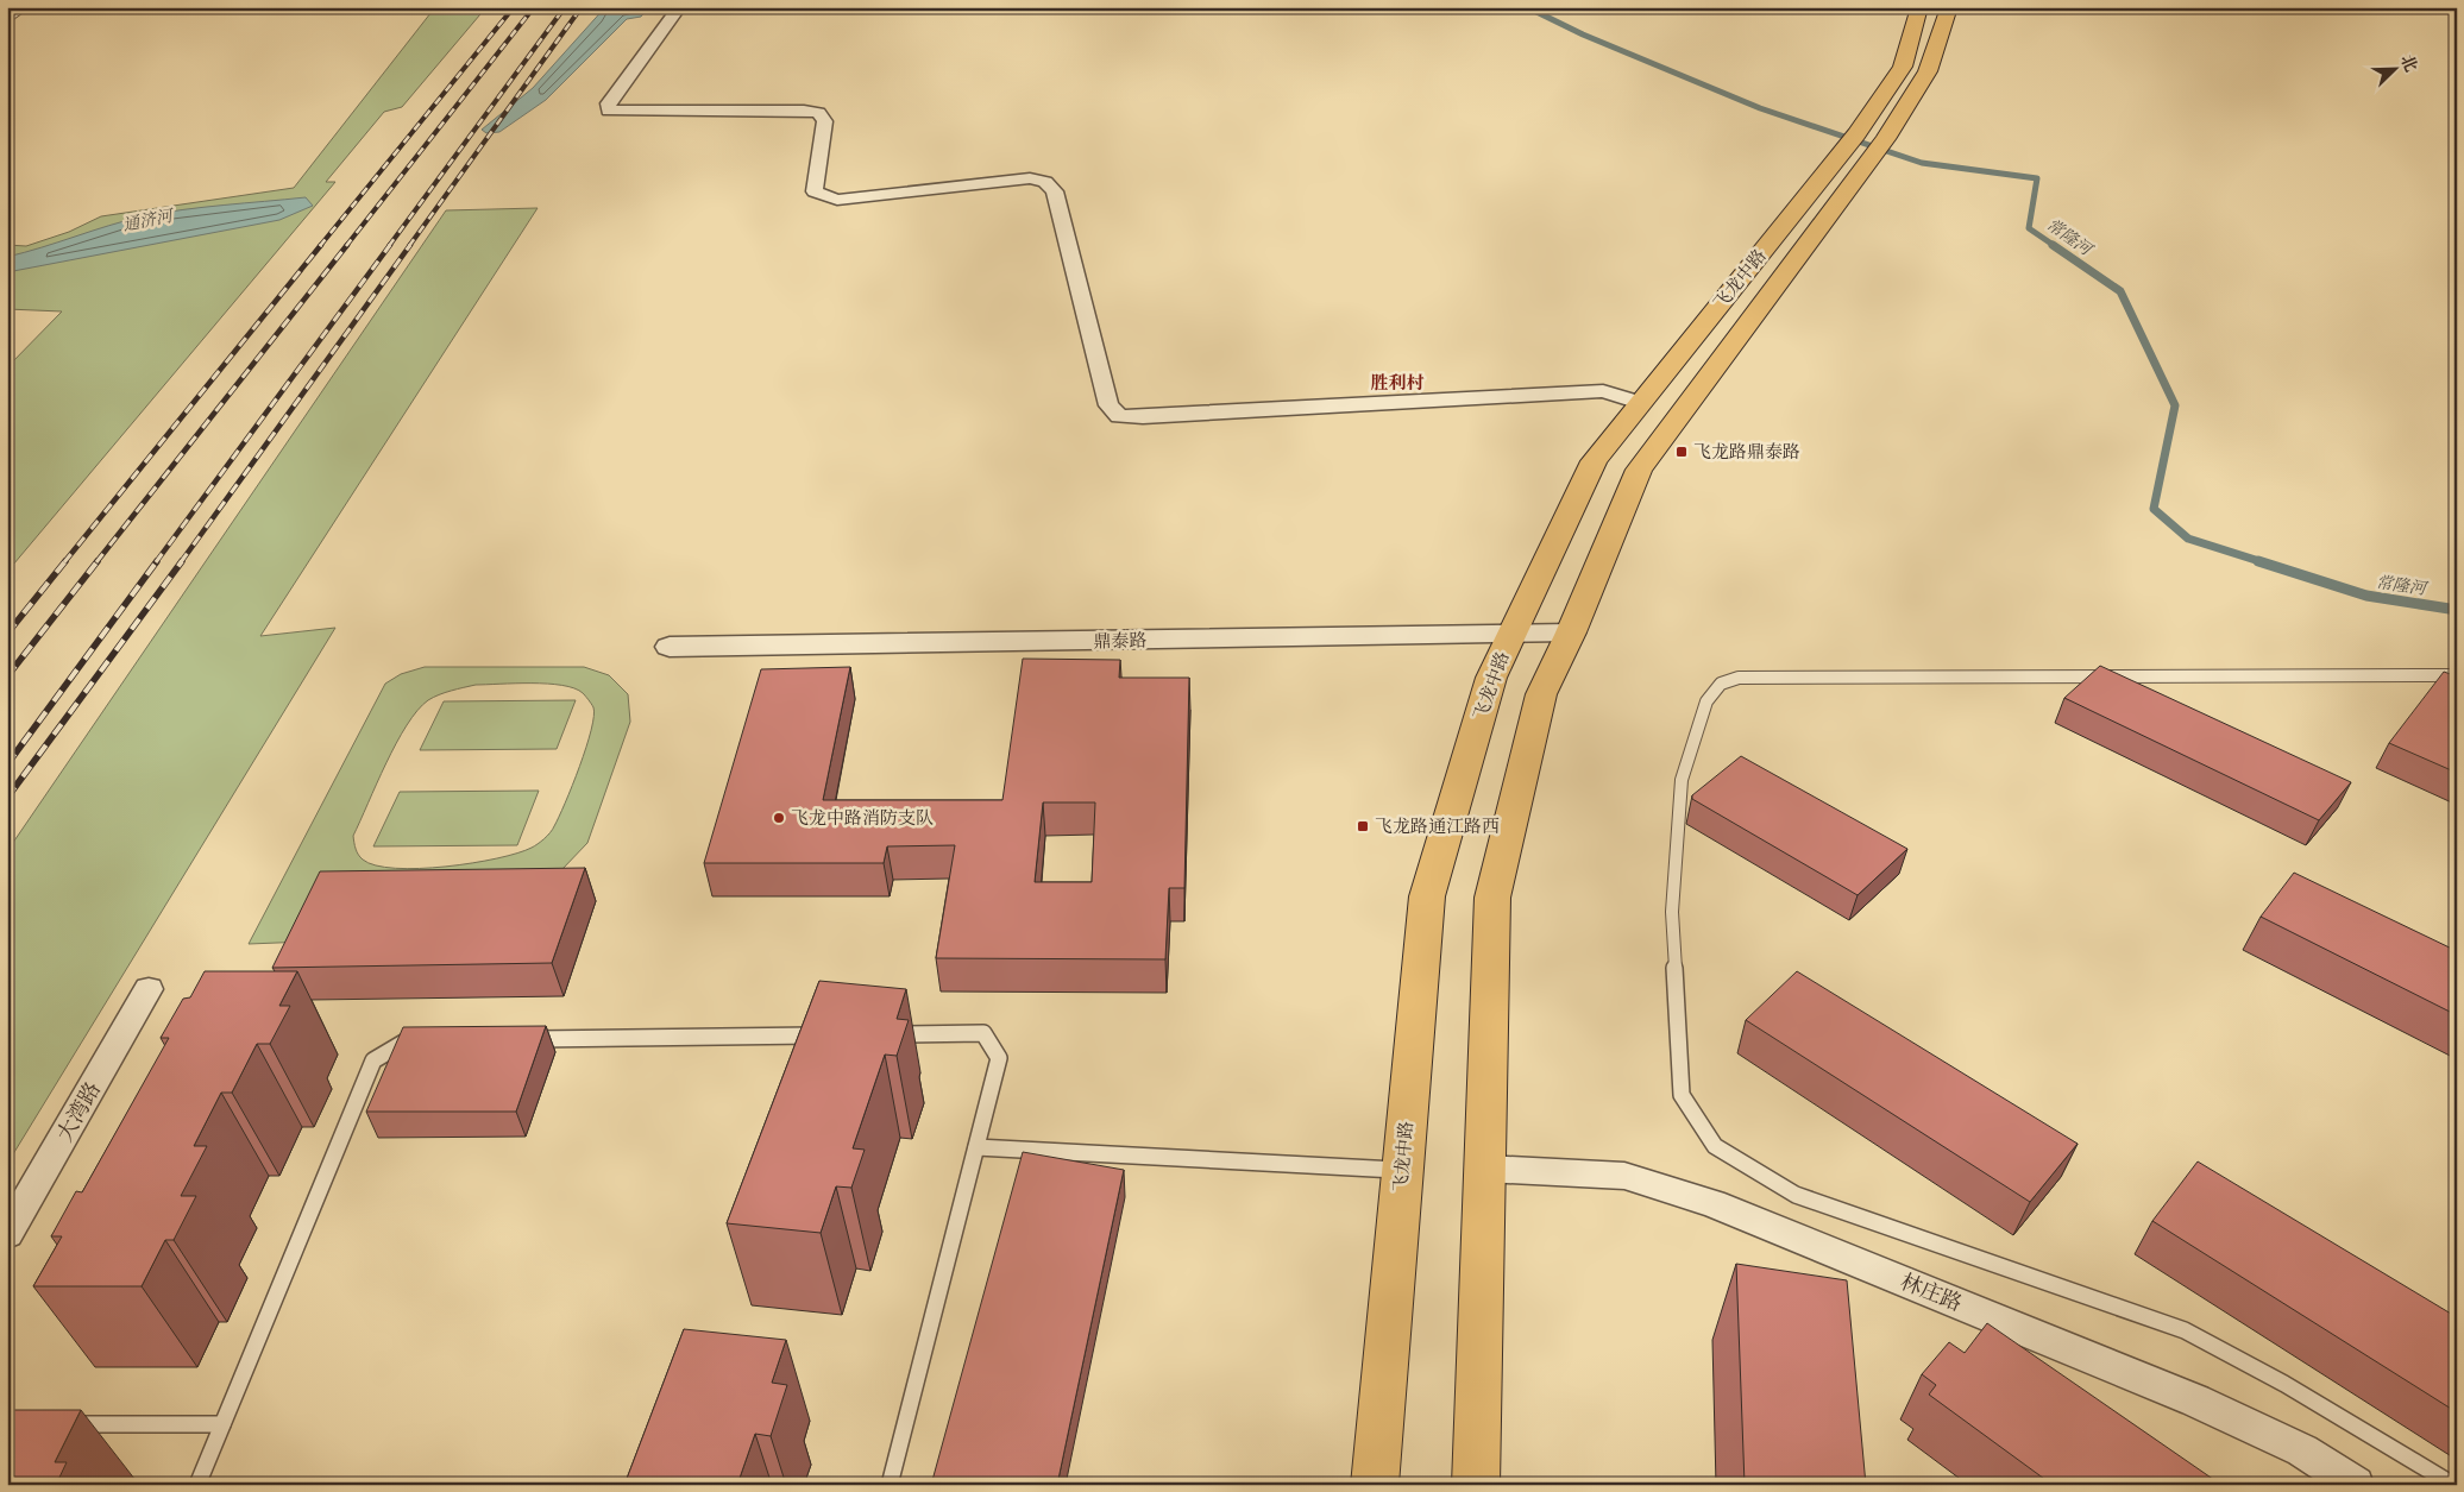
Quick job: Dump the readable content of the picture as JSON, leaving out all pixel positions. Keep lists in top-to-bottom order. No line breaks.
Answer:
{"streets":{"main road":["飞龙中路"],"street":["鼎泰路","大湾路","林庄路"]},"crossings":[["飞龙中路","鼎泰路"],["飞龙中路","林庄路"]],"districts":["胜利村"],"water":["通济河","常隆河"],"places":{"transit":["飞龙路鼎泰路","飞龙路通江路西"],"other":["飞龙中路消防支队"]},"north":"top right"}
